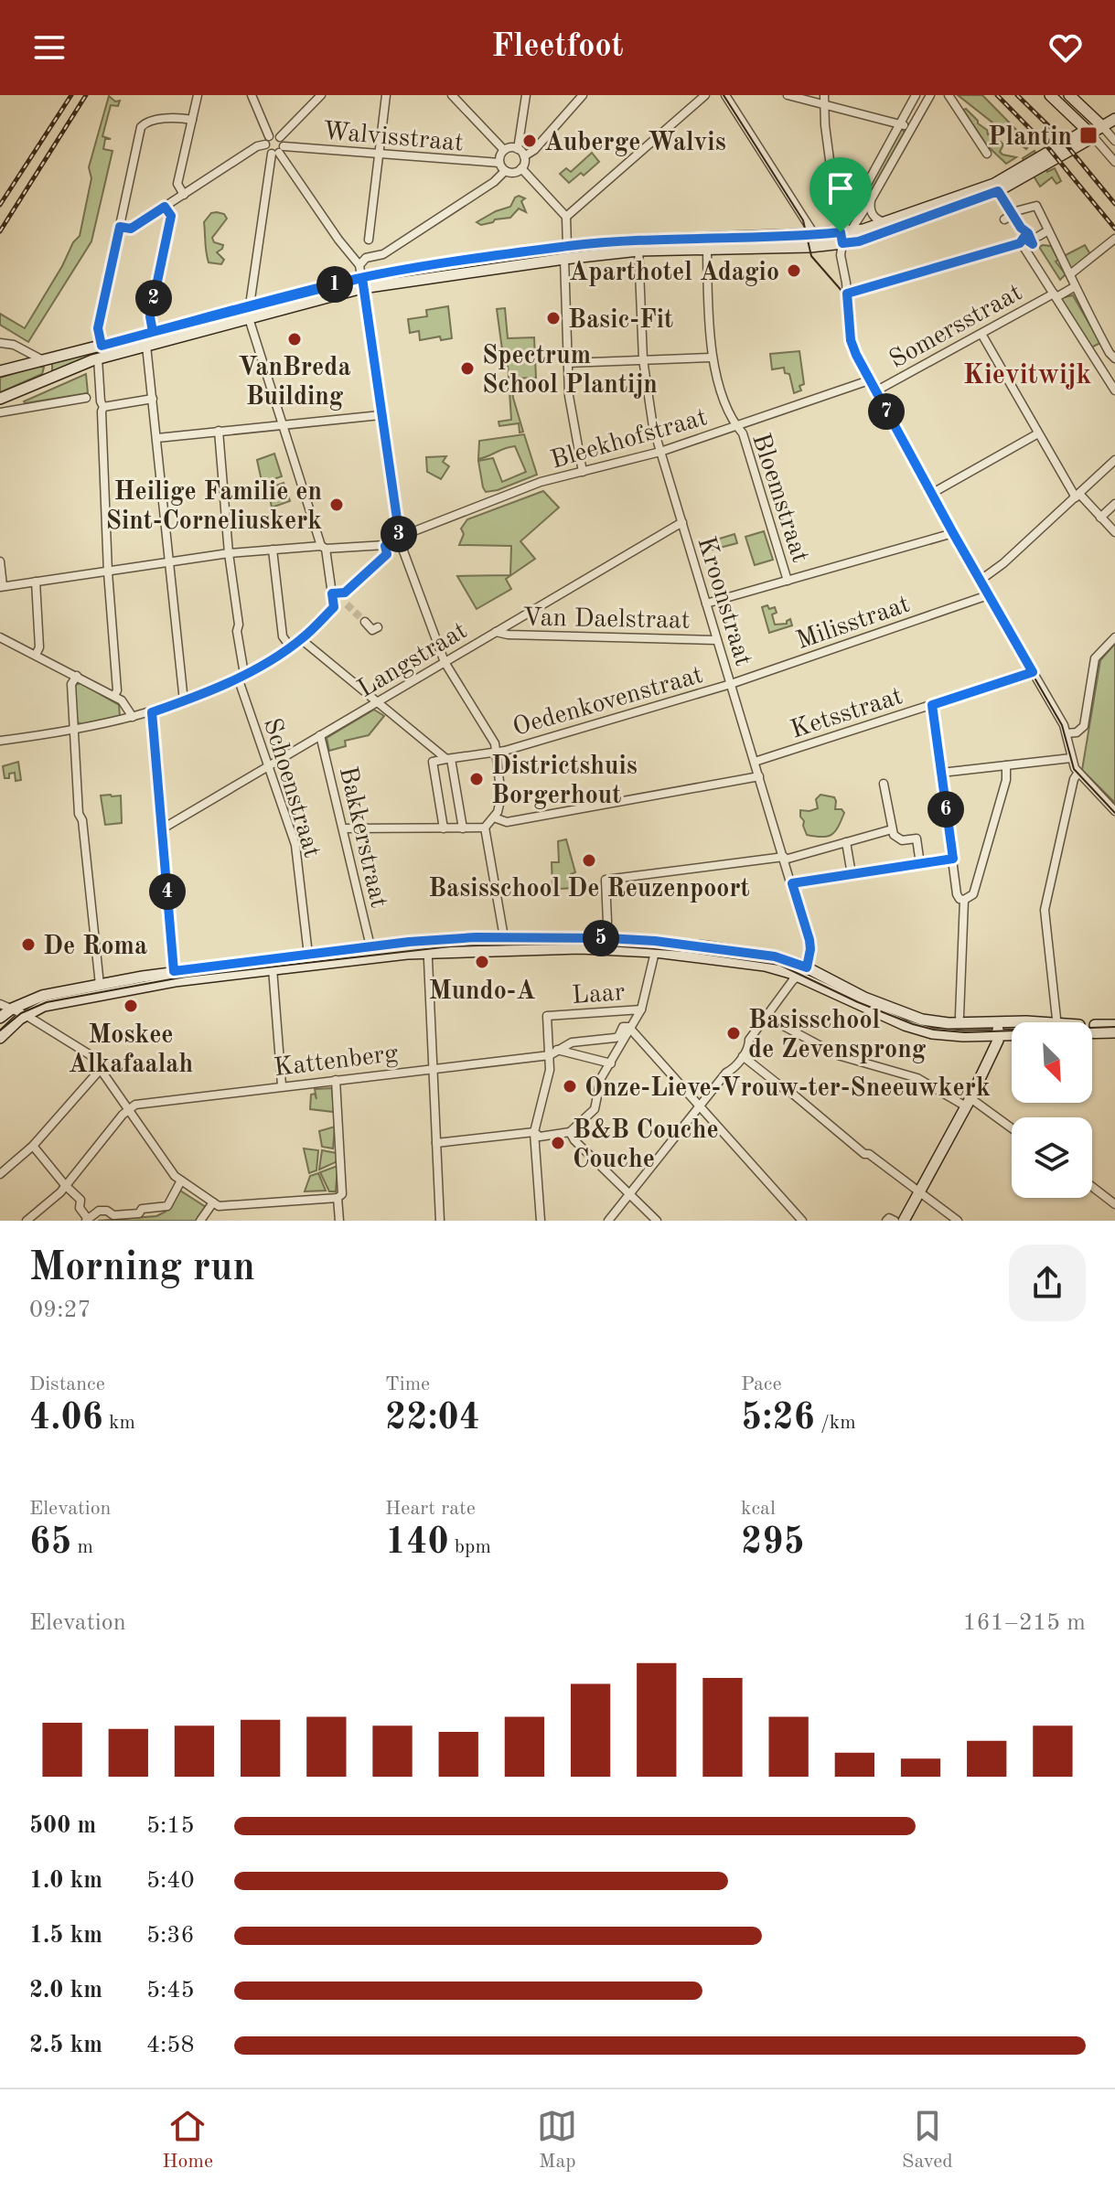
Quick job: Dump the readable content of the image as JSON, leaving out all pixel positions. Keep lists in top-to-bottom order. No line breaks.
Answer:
{"streets":{"street":["Walvisstraat","Somersstraat","Bleekhofstraat","Bloemstraat","Kroonstraat","Van Daelstraat","Milisstraat","Langstraat","Oedenkovenstraat","Ketsstraat","Schoenstraat","Bakkerstraat","Laar","Kattenberg"]},"crossings":[["Bleekhofstraat","Bloemstraat"],["Bleekhofstraat","Kroonstraat"],["Bleekhofstraat","Schoenstraat"],["Kroonstraat","Van Daelstraat"],["Kroonstraat","Milisstraat"],["Kroonstraat","Langstraat"],["Kroonstraat","Oedenkovenstraat"],["Kroonstraat","Ketsstraat"],["Van Daelstraat","Langstraat"],["Milisstraat","Oedenkovenstraat"],["Langstraat","Schoenstraat"],["Langstraat","Bakkerstraat"],["Laar","Kattenberg"]],"districts":["Kievitwijk"],"places":{"transit":["Plantin"],"other":["Auberge Walvis","Aparthotel Adagio","Basic-Fit","VanBreda Building","Spectrum School Plantijn","Heilige Familie en Sint-Corneliuskerk","Districtshuis Borgerhout","Basisschool De Reuzenpoort","De Roma","Mundo-A","Moskee Alkafaalah","Basisschool de Zevensprong","Onze-Lieve-Vrouw-ter-Sneeuwkerk","B&B Couche Couche"]},"north":"bottom right","page":{"header":"Fleetfoot","pins":["1","2","7","3","6","4","5"],"heading":["Morning run","09:27"],"stats":[["Distance","4.06 km"],["Time","22:04"],["Pace","5:26 /km"],["Elevation","65 m"],["Heart rate","140 bpm"],["kcal","295"]],"chart":["Elevation","161–215 m"],"list":[{"name":"500 m","note":"5:15"},{"name":"1.0 km","note":"5:40"},{"name":"1.5 km","note":"5:36"},{"name":"2.0 km","note":"5:45"},{"name":"2.5 km","note":"4:58"}],"tabs":["Home","Map","Saved"]}}
